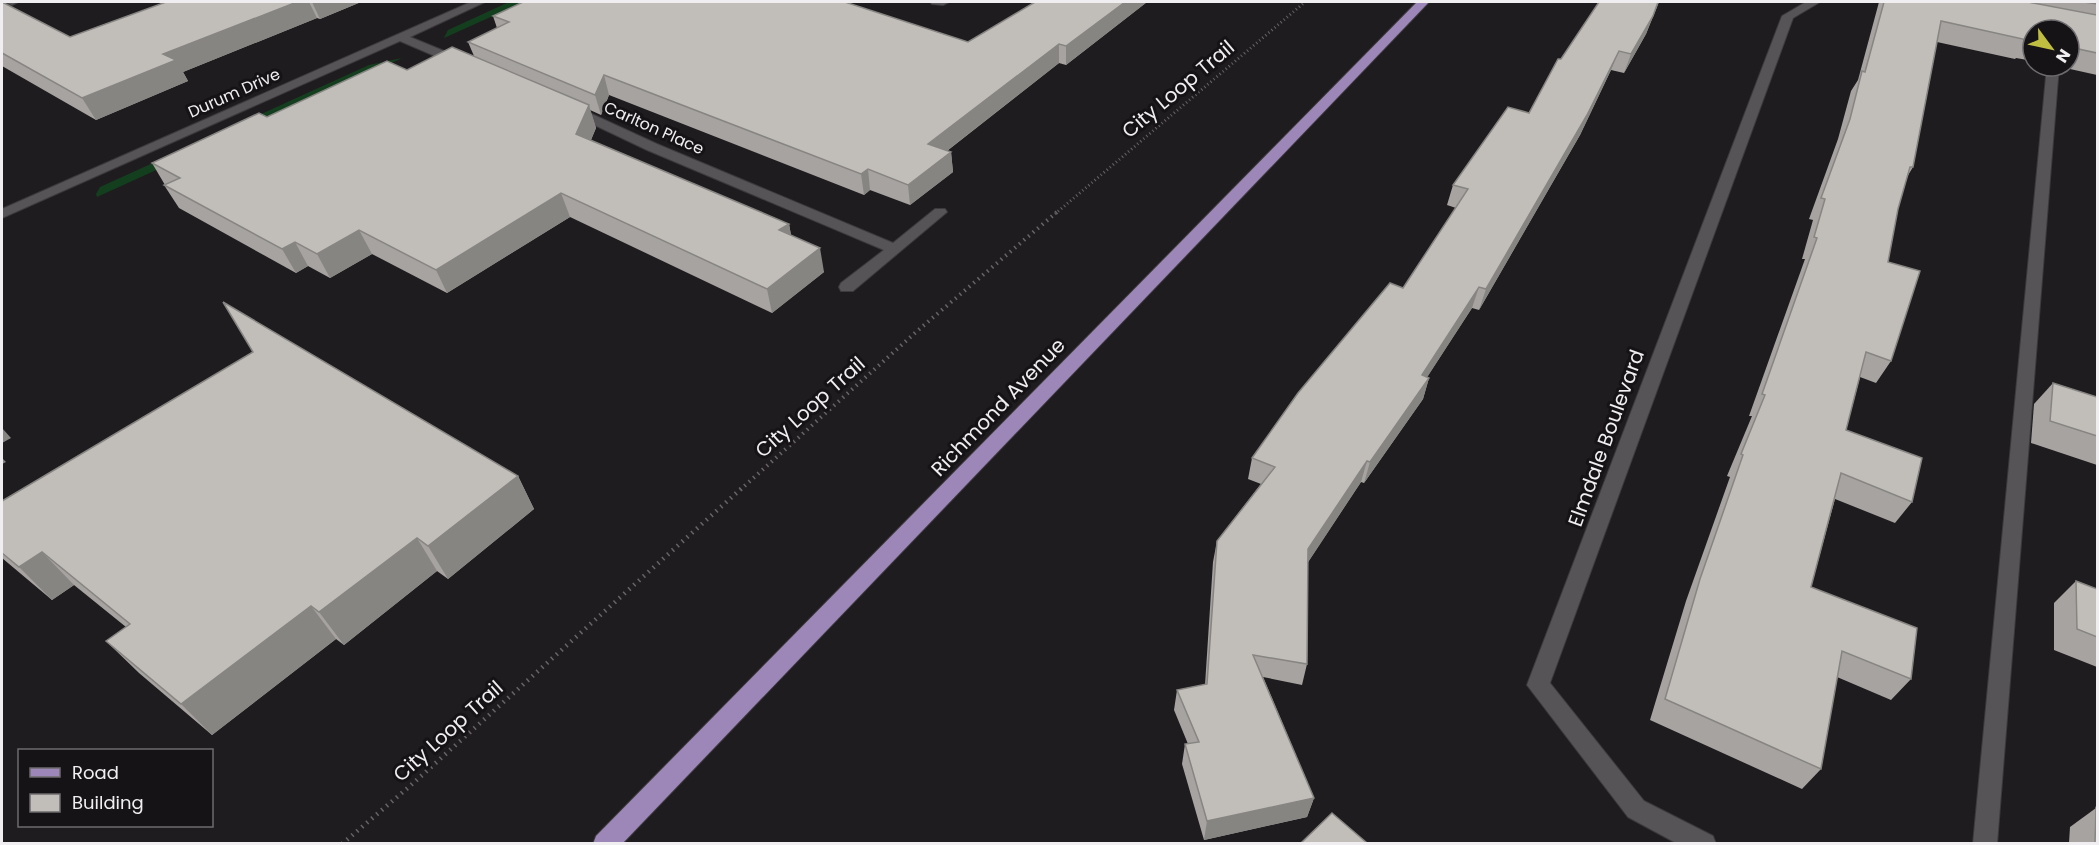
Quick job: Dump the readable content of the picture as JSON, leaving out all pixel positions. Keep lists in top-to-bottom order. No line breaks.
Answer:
{"streets":{"main road":["Richmond Avenue"],"street":["Durum Drive","Carlton Place","Elmdale Boulevard"],"path":["City Loop Trail"]},"legend":["Road","Building"],"north":"bottom right"}
